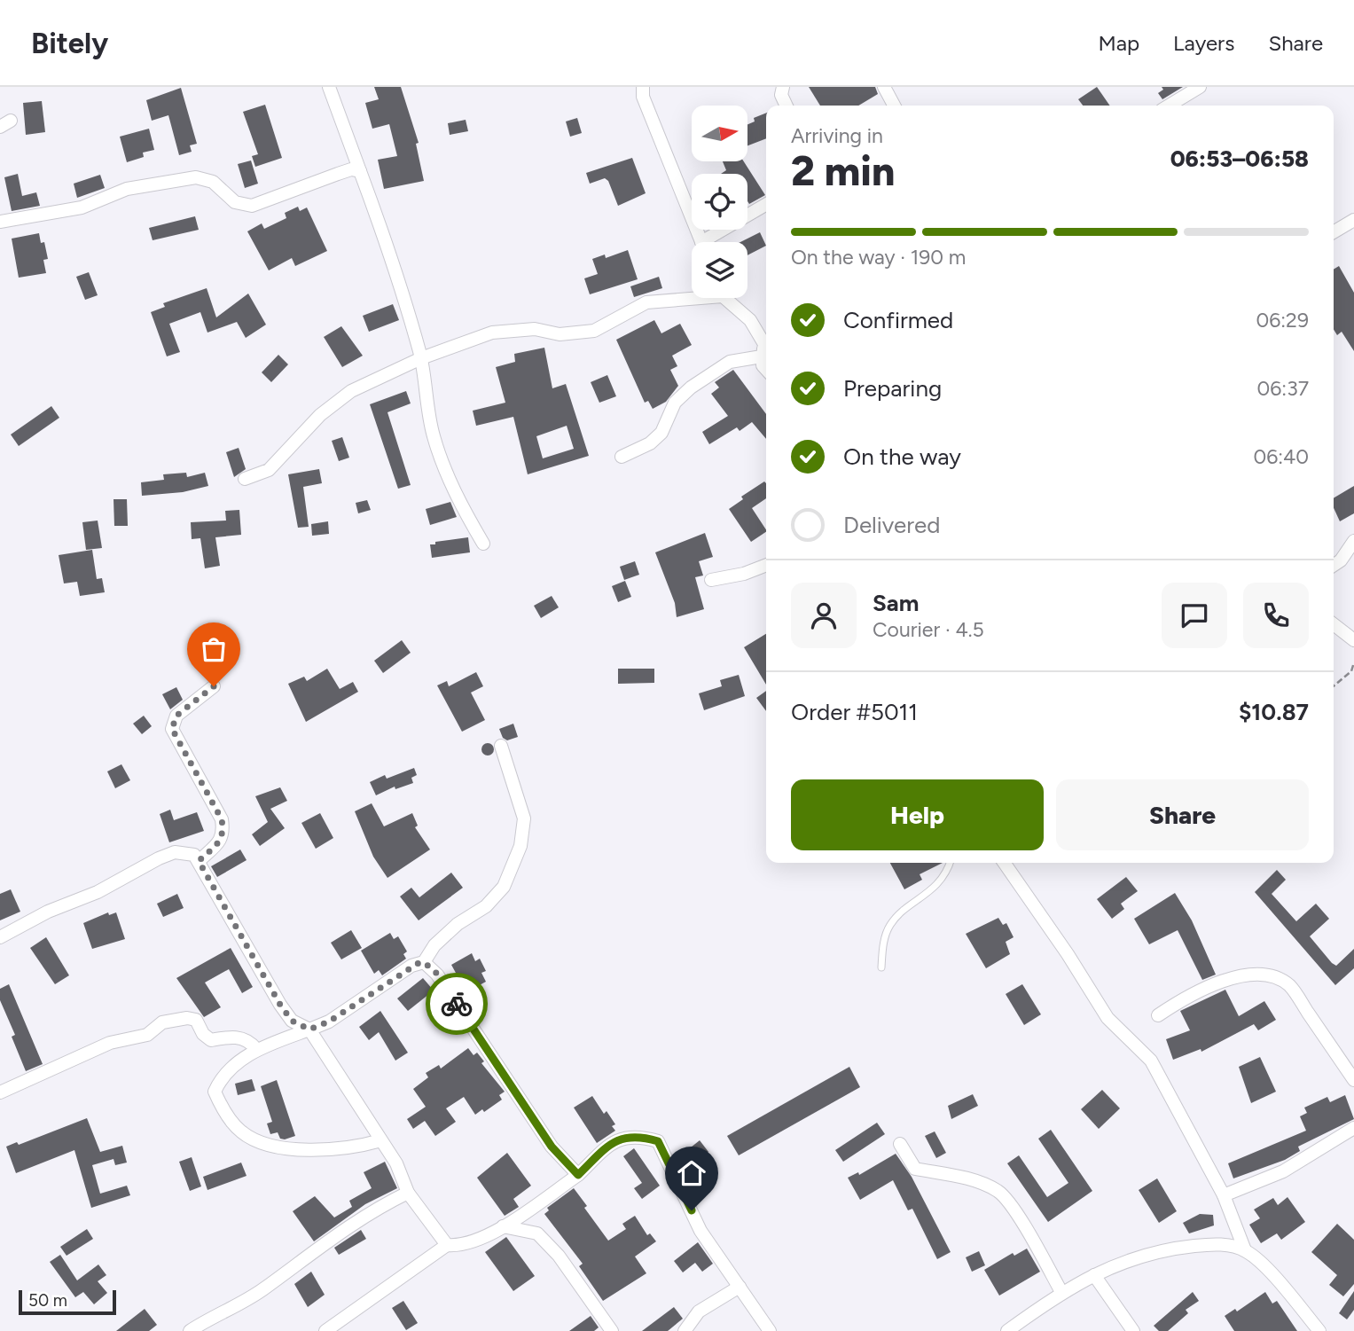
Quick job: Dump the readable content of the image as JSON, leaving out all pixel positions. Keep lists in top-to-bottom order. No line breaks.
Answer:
{"scale_bar":"50 m","north":"right","page":{"header":"Bitely","nav":["Map","Layers","Share"],"heading":["2 min","Arriving in","06:53–06:58"],"panel":["Sam","Courier · 4.5","Order #5011","$10.87"],"bar":"On the way · 190 m","list":[["Confirmed","06:29"],["Preparing","06:37"],["On the way","06:40"],"Delivered"],"buttons":["Help","Share"],"scale":"50 m"}}
